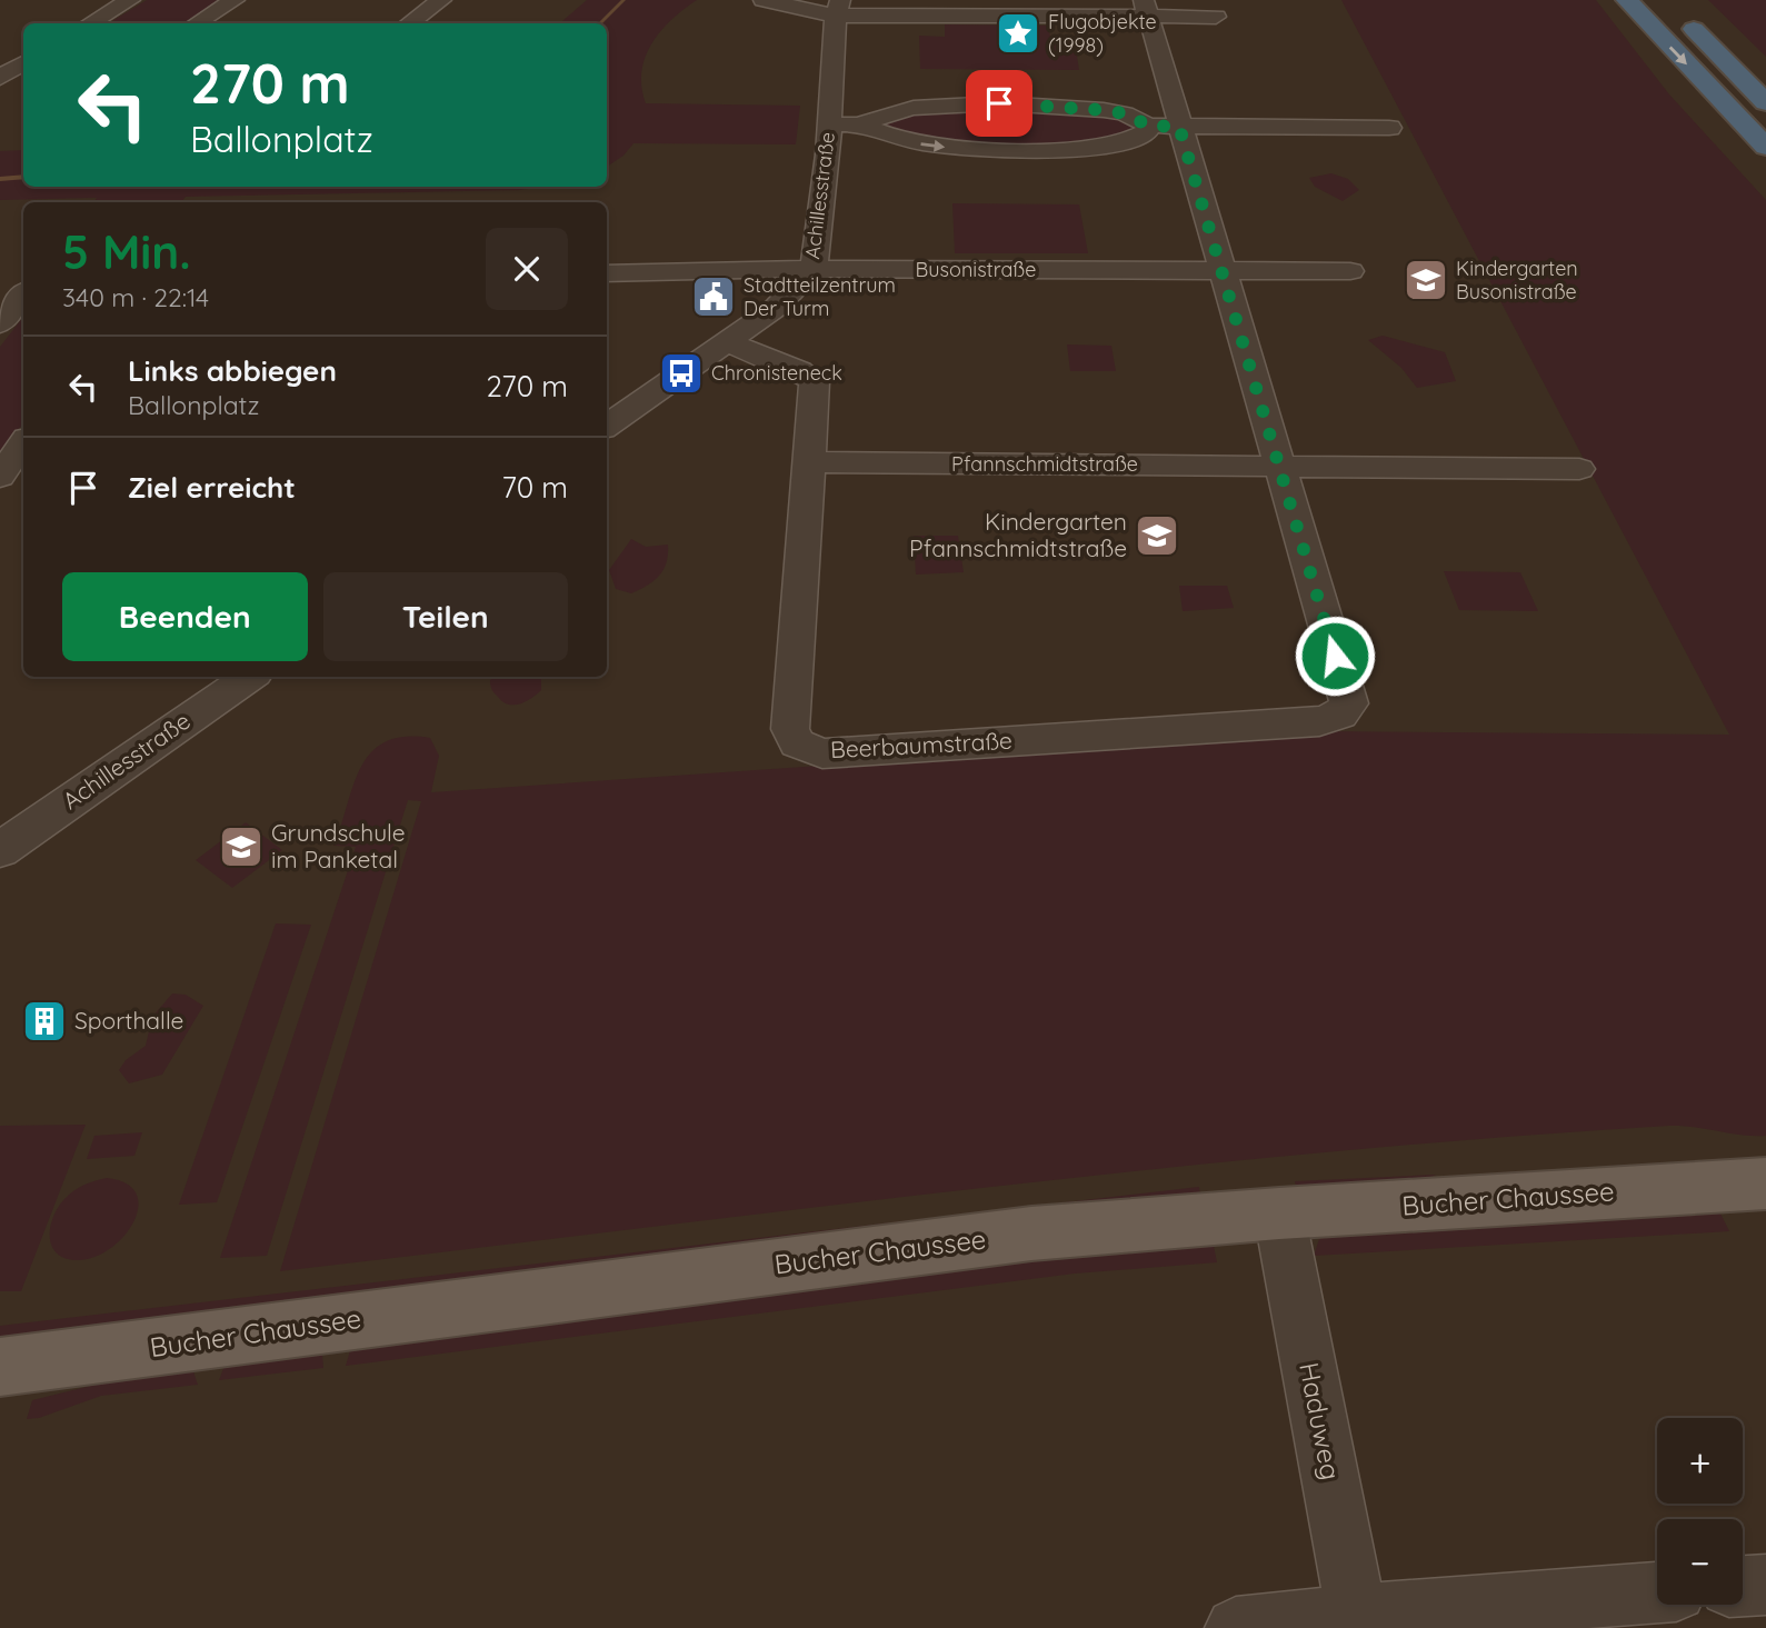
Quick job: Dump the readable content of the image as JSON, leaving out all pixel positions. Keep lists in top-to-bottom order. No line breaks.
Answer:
{"streets":{"main road":["Bucher Chaussee"],"street":["Achillesstraße","Busonistraße","Pfannschmidtstraße","Beerbaumstraße","Haduweg"]},"crossings":[["Achillesstraße","Busonistraße"],["Achillesstraße","Beerbaumstraße"],["Pfannschmidtstraße","Beerbaumstraße"],["Bucher Chaussee","Haduweg"]],"places":{"place":["Flugobjekte (1998)"],"school or university":["Kindergarten Busonistraße","Kindergarten Pfannschmidtstraße","Grundschule im Panketal"],"public building":["Stadtteilzentrum Der Turm"],"bus stop":["Chronisteneck"],"building":["Sporthalle"]},"page":{"turn":["270 m","Ballonplatz"],"heading":["5 Min.","340 m · 22:14"],"list":[{"name":"Links abbiegen","note":"Ballonplatz","value":"270 m"},{"name":"Ziel erreicht","value":"70 m"}],"buttons":["Beenden","Teilen"],"map_buttons":["+","−"]}}
